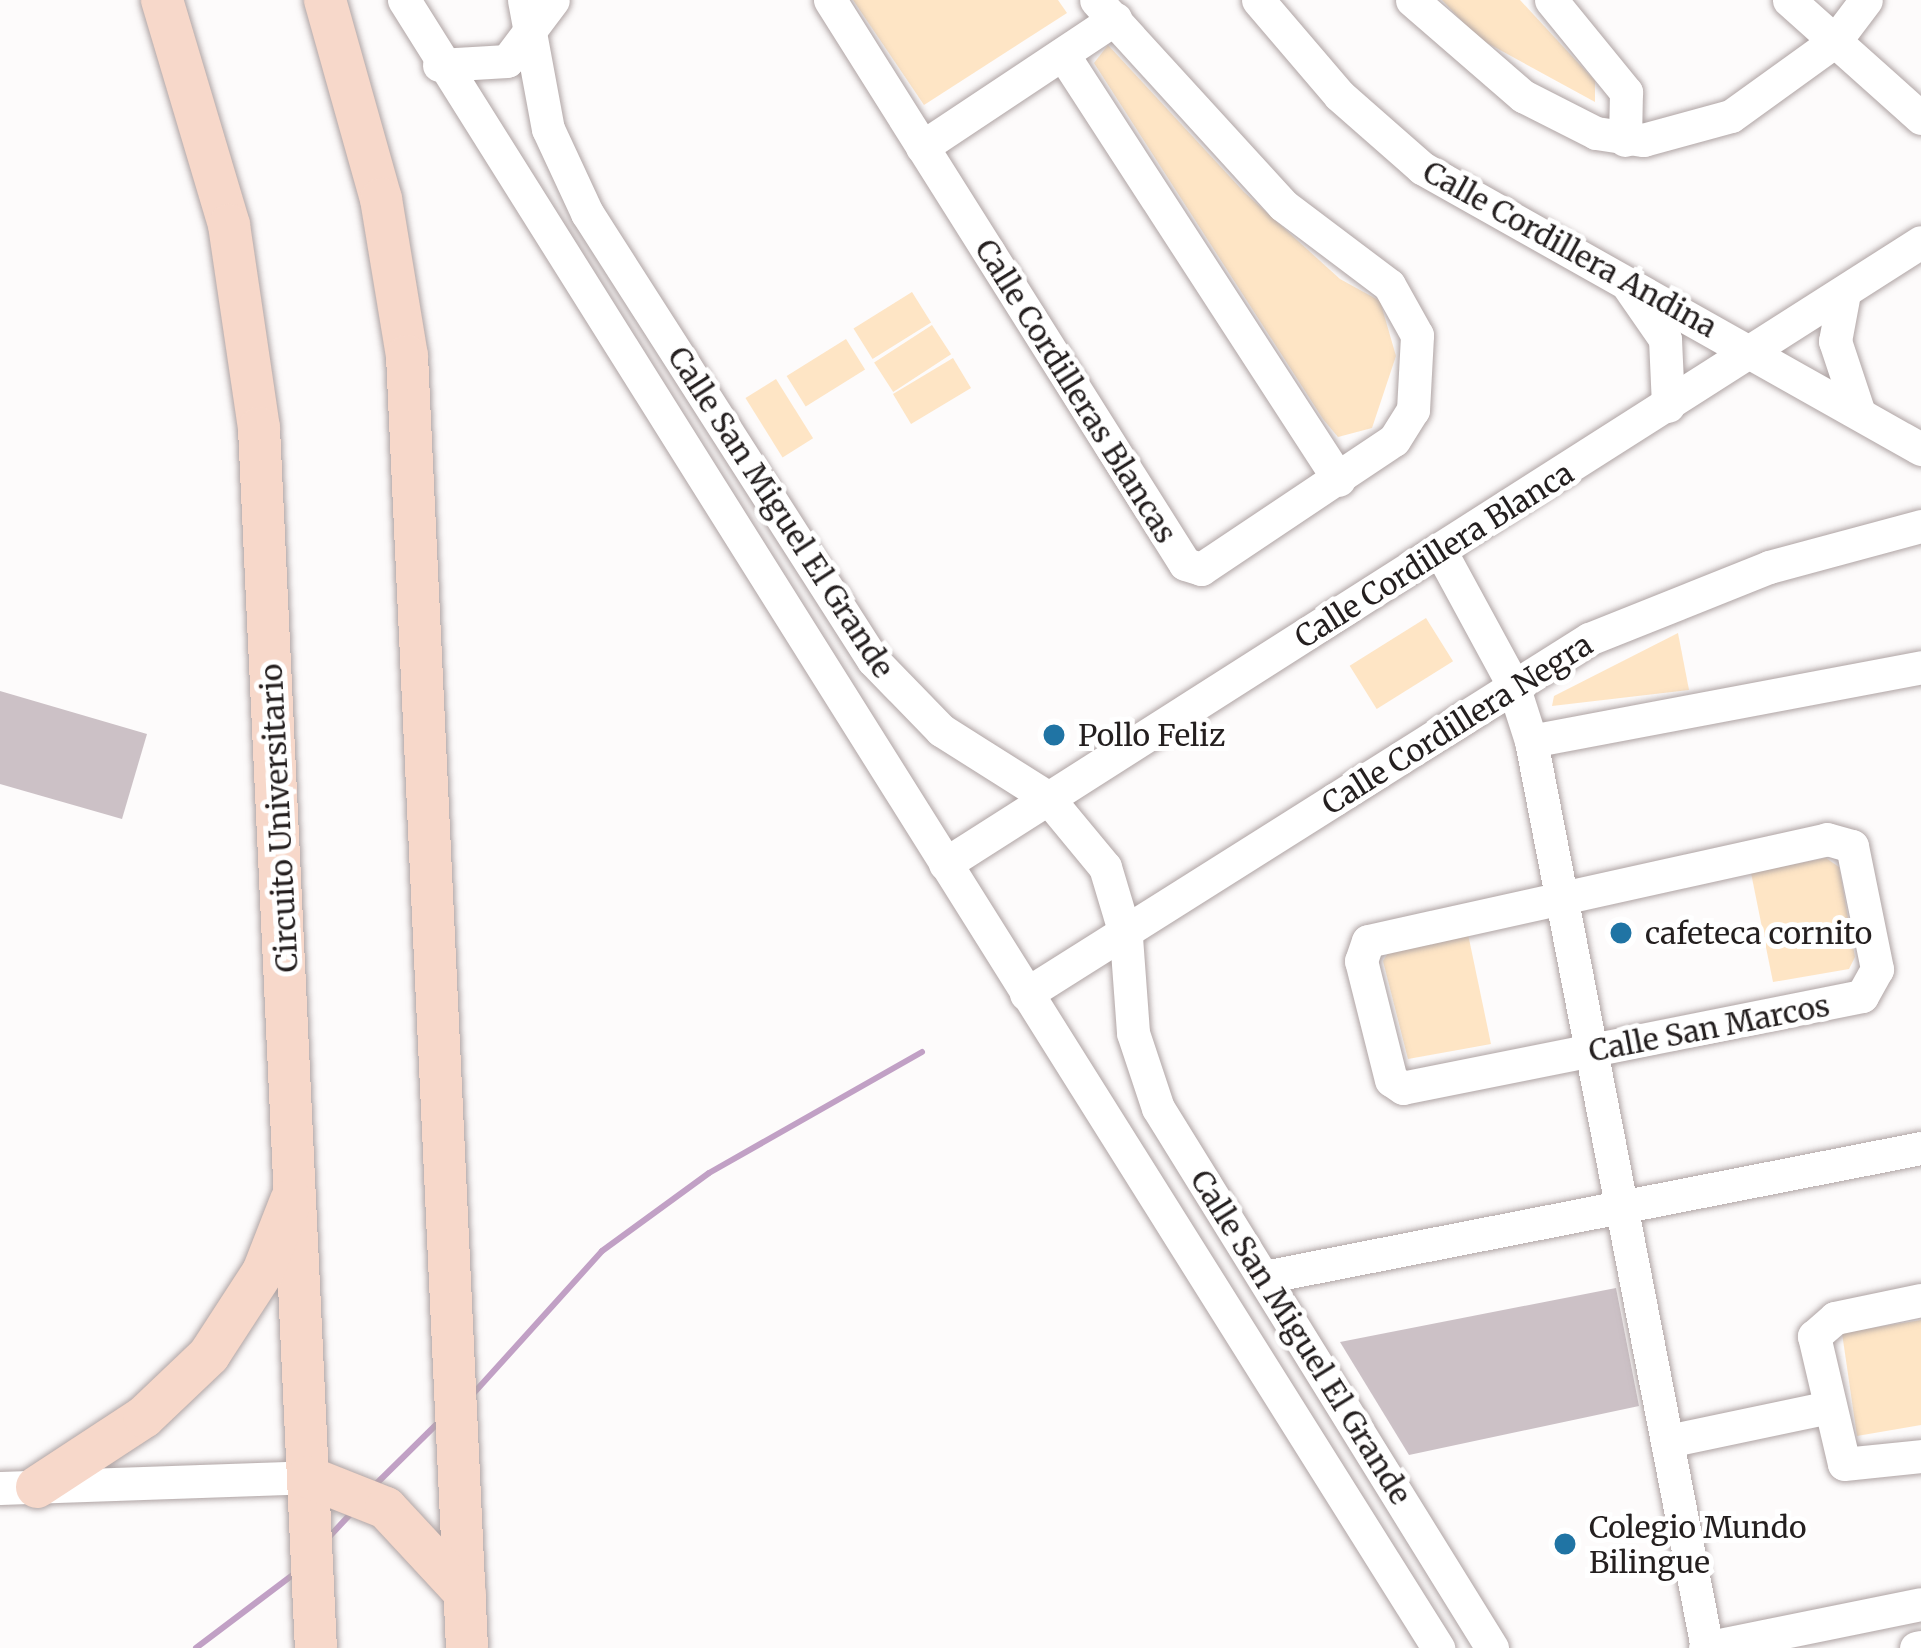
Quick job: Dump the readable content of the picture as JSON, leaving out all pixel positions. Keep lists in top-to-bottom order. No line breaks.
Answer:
{"streets":{"main road":["Circuito Universitario"],"street":["Calle Cordillera Andina","Calle Cordilleras Blancas","Calle San Miguel El Grande","Calle Cordillera Blanca","Calle Cordillera Negra","Calle San Marcos"]},"crossings":[["Calle Cordillera Andina","Calle Cordillera Blanca"],["Calle San Miguel El Grande","Calle Cordillera Blanca"],["Calle San Miguel El Grande","Calle Cordillera Negra"]],"places":["Pollo Feliz","cafeteca cornito","Colegio Mundo Bilingue"]}
